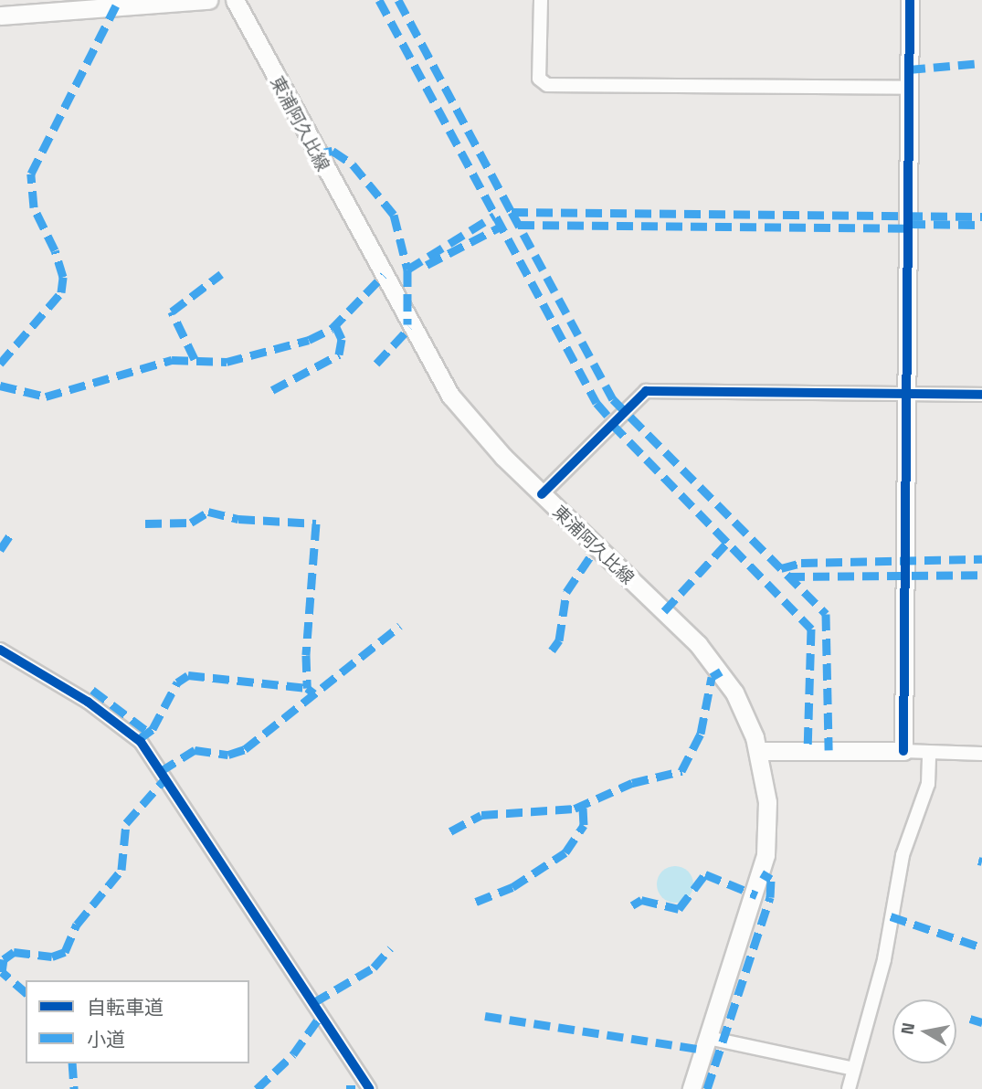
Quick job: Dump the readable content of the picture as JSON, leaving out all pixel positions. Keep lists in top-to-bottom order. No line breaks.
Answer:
{"streets":{"main road":["東浦阿久比線"]},"legend":["自転車道","小道"],"north":"left"}
